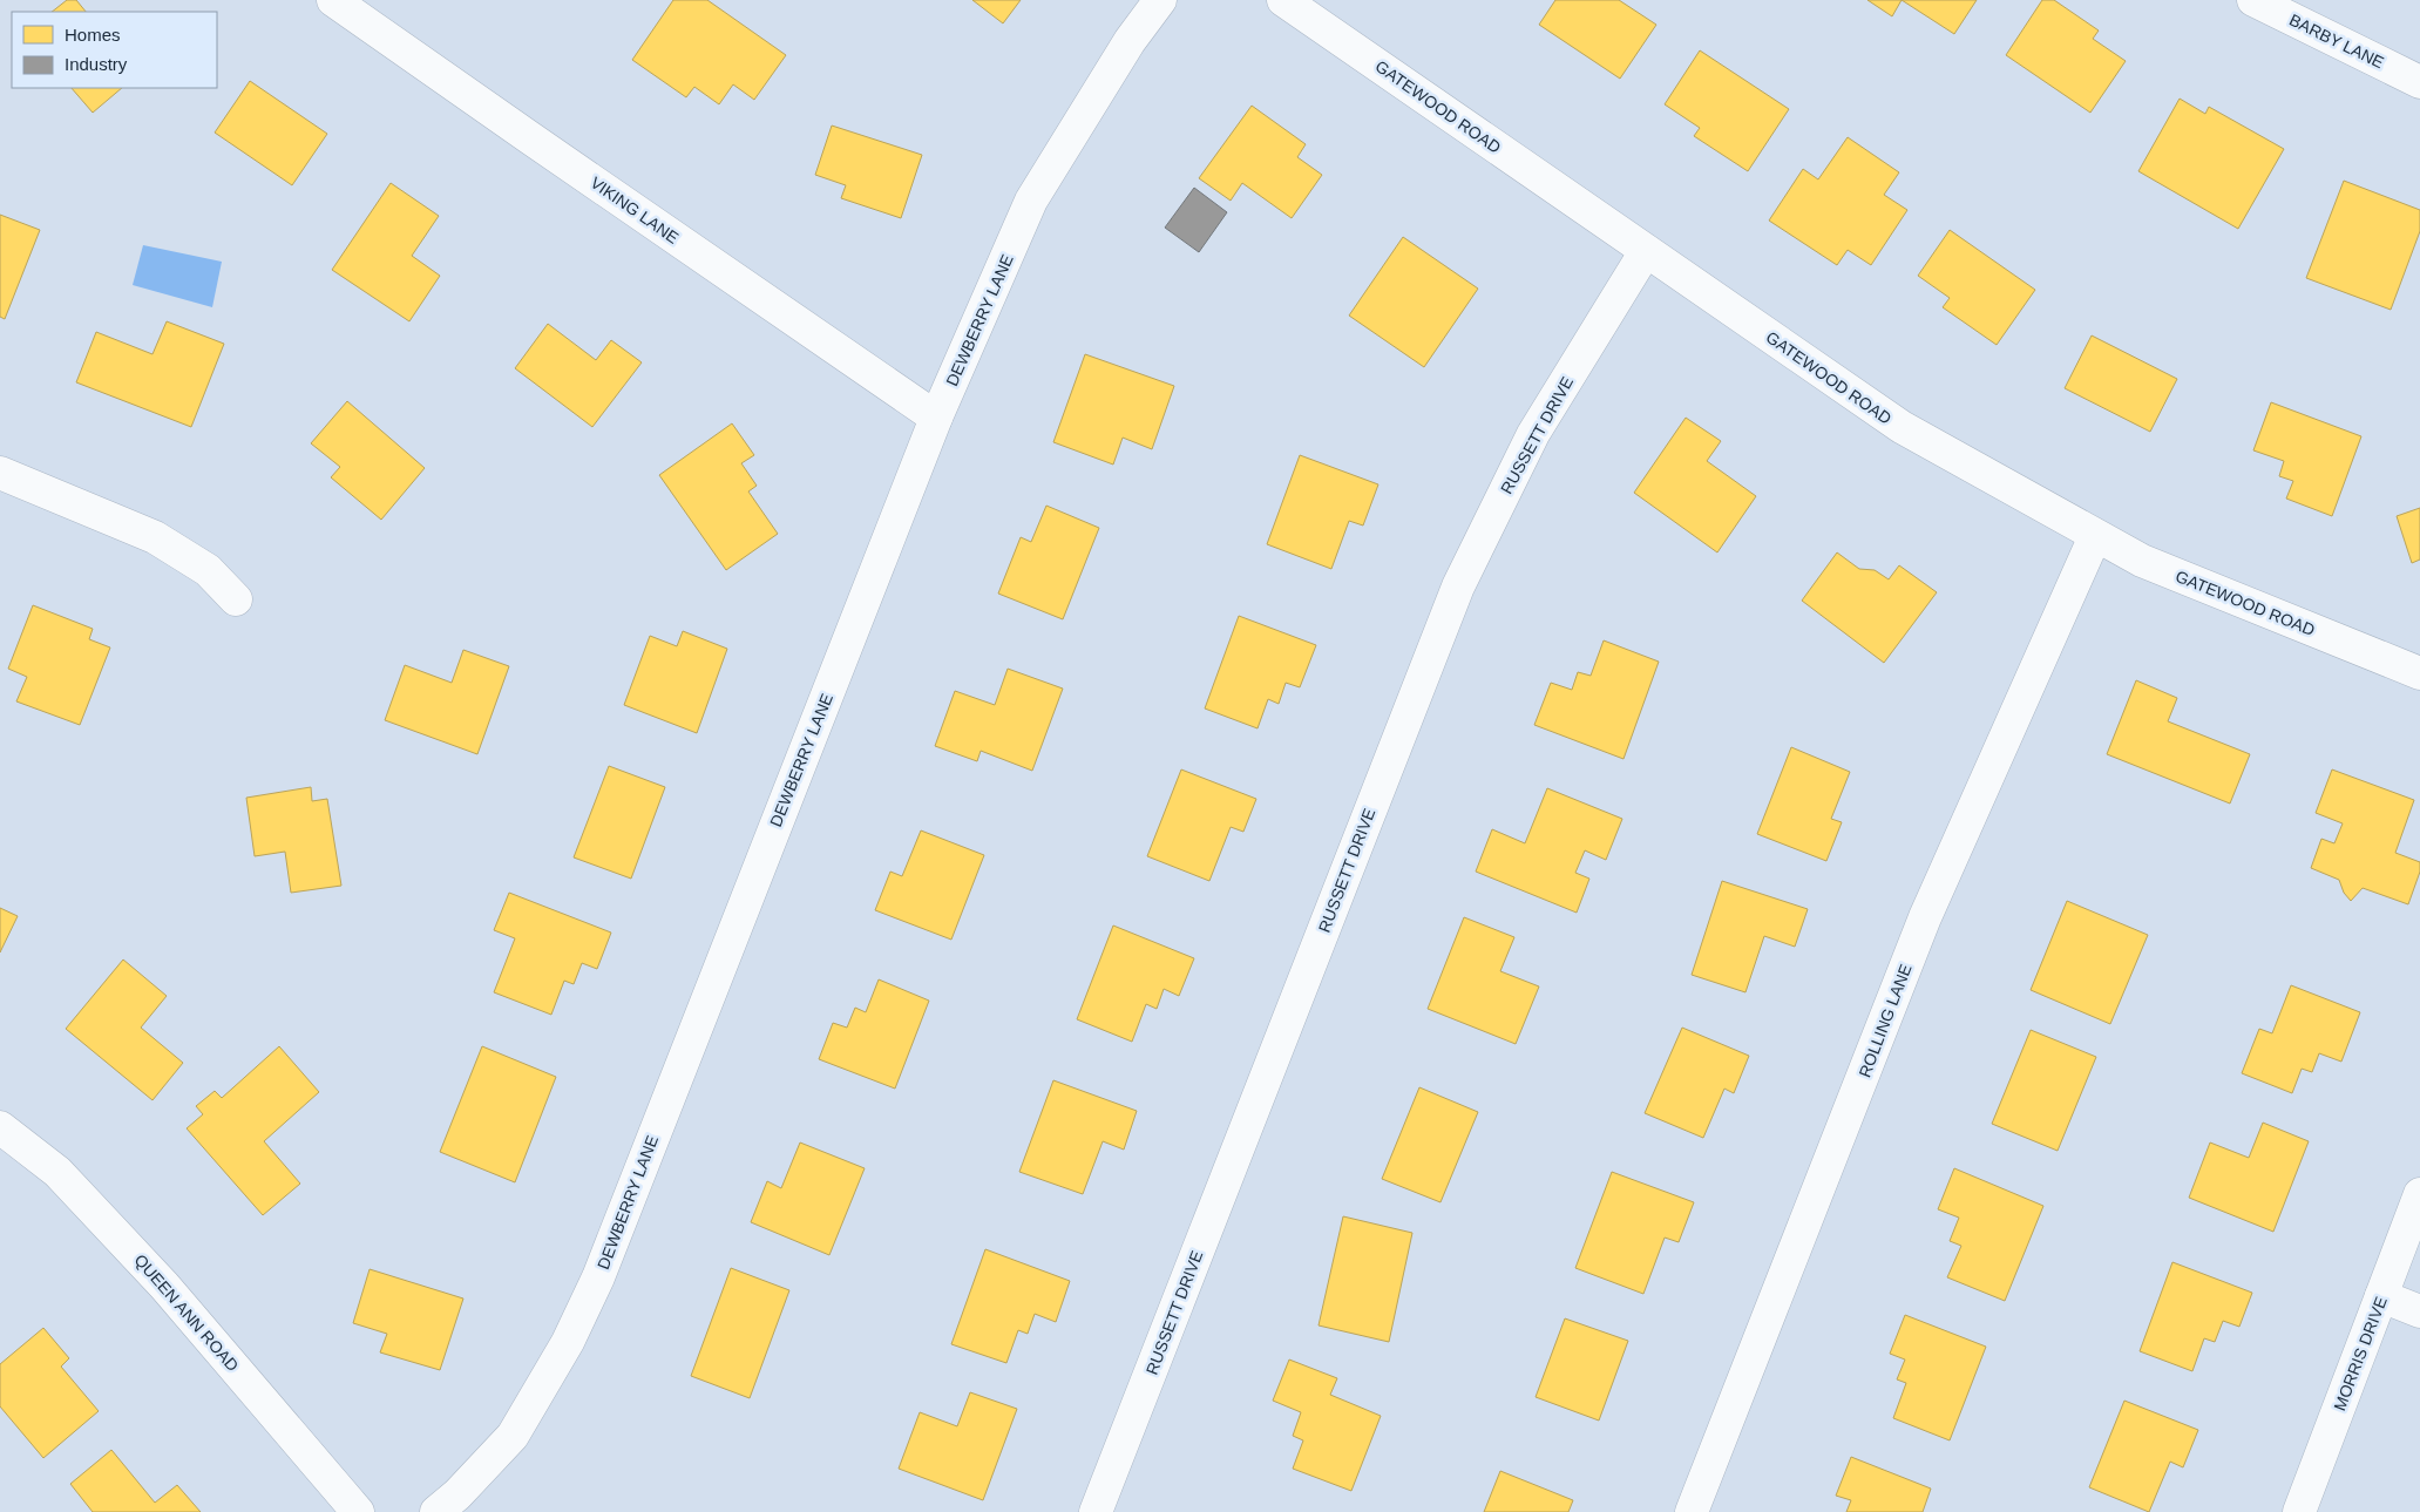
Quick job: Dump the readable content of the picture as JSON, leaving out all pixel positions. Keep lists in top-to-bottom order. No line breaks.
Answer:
{"streets":{"street":["BARBY LANE","GATEWOOD ROAD","VIKING LANE","DEWBERRY LANE","RUSSETT DRIVE","ROLLING LANE","QUEEN ANN ROAD","MORRIS DRIVE"]},"crossings":[["GATEWOOD ROAD","RUSSETT DRIVE"],["GATEWOOD ROAD","ROLLING LANE"],["VIKING LANE","DEWBERRY LANE"]],"legend":["Homes","Industry"]}
